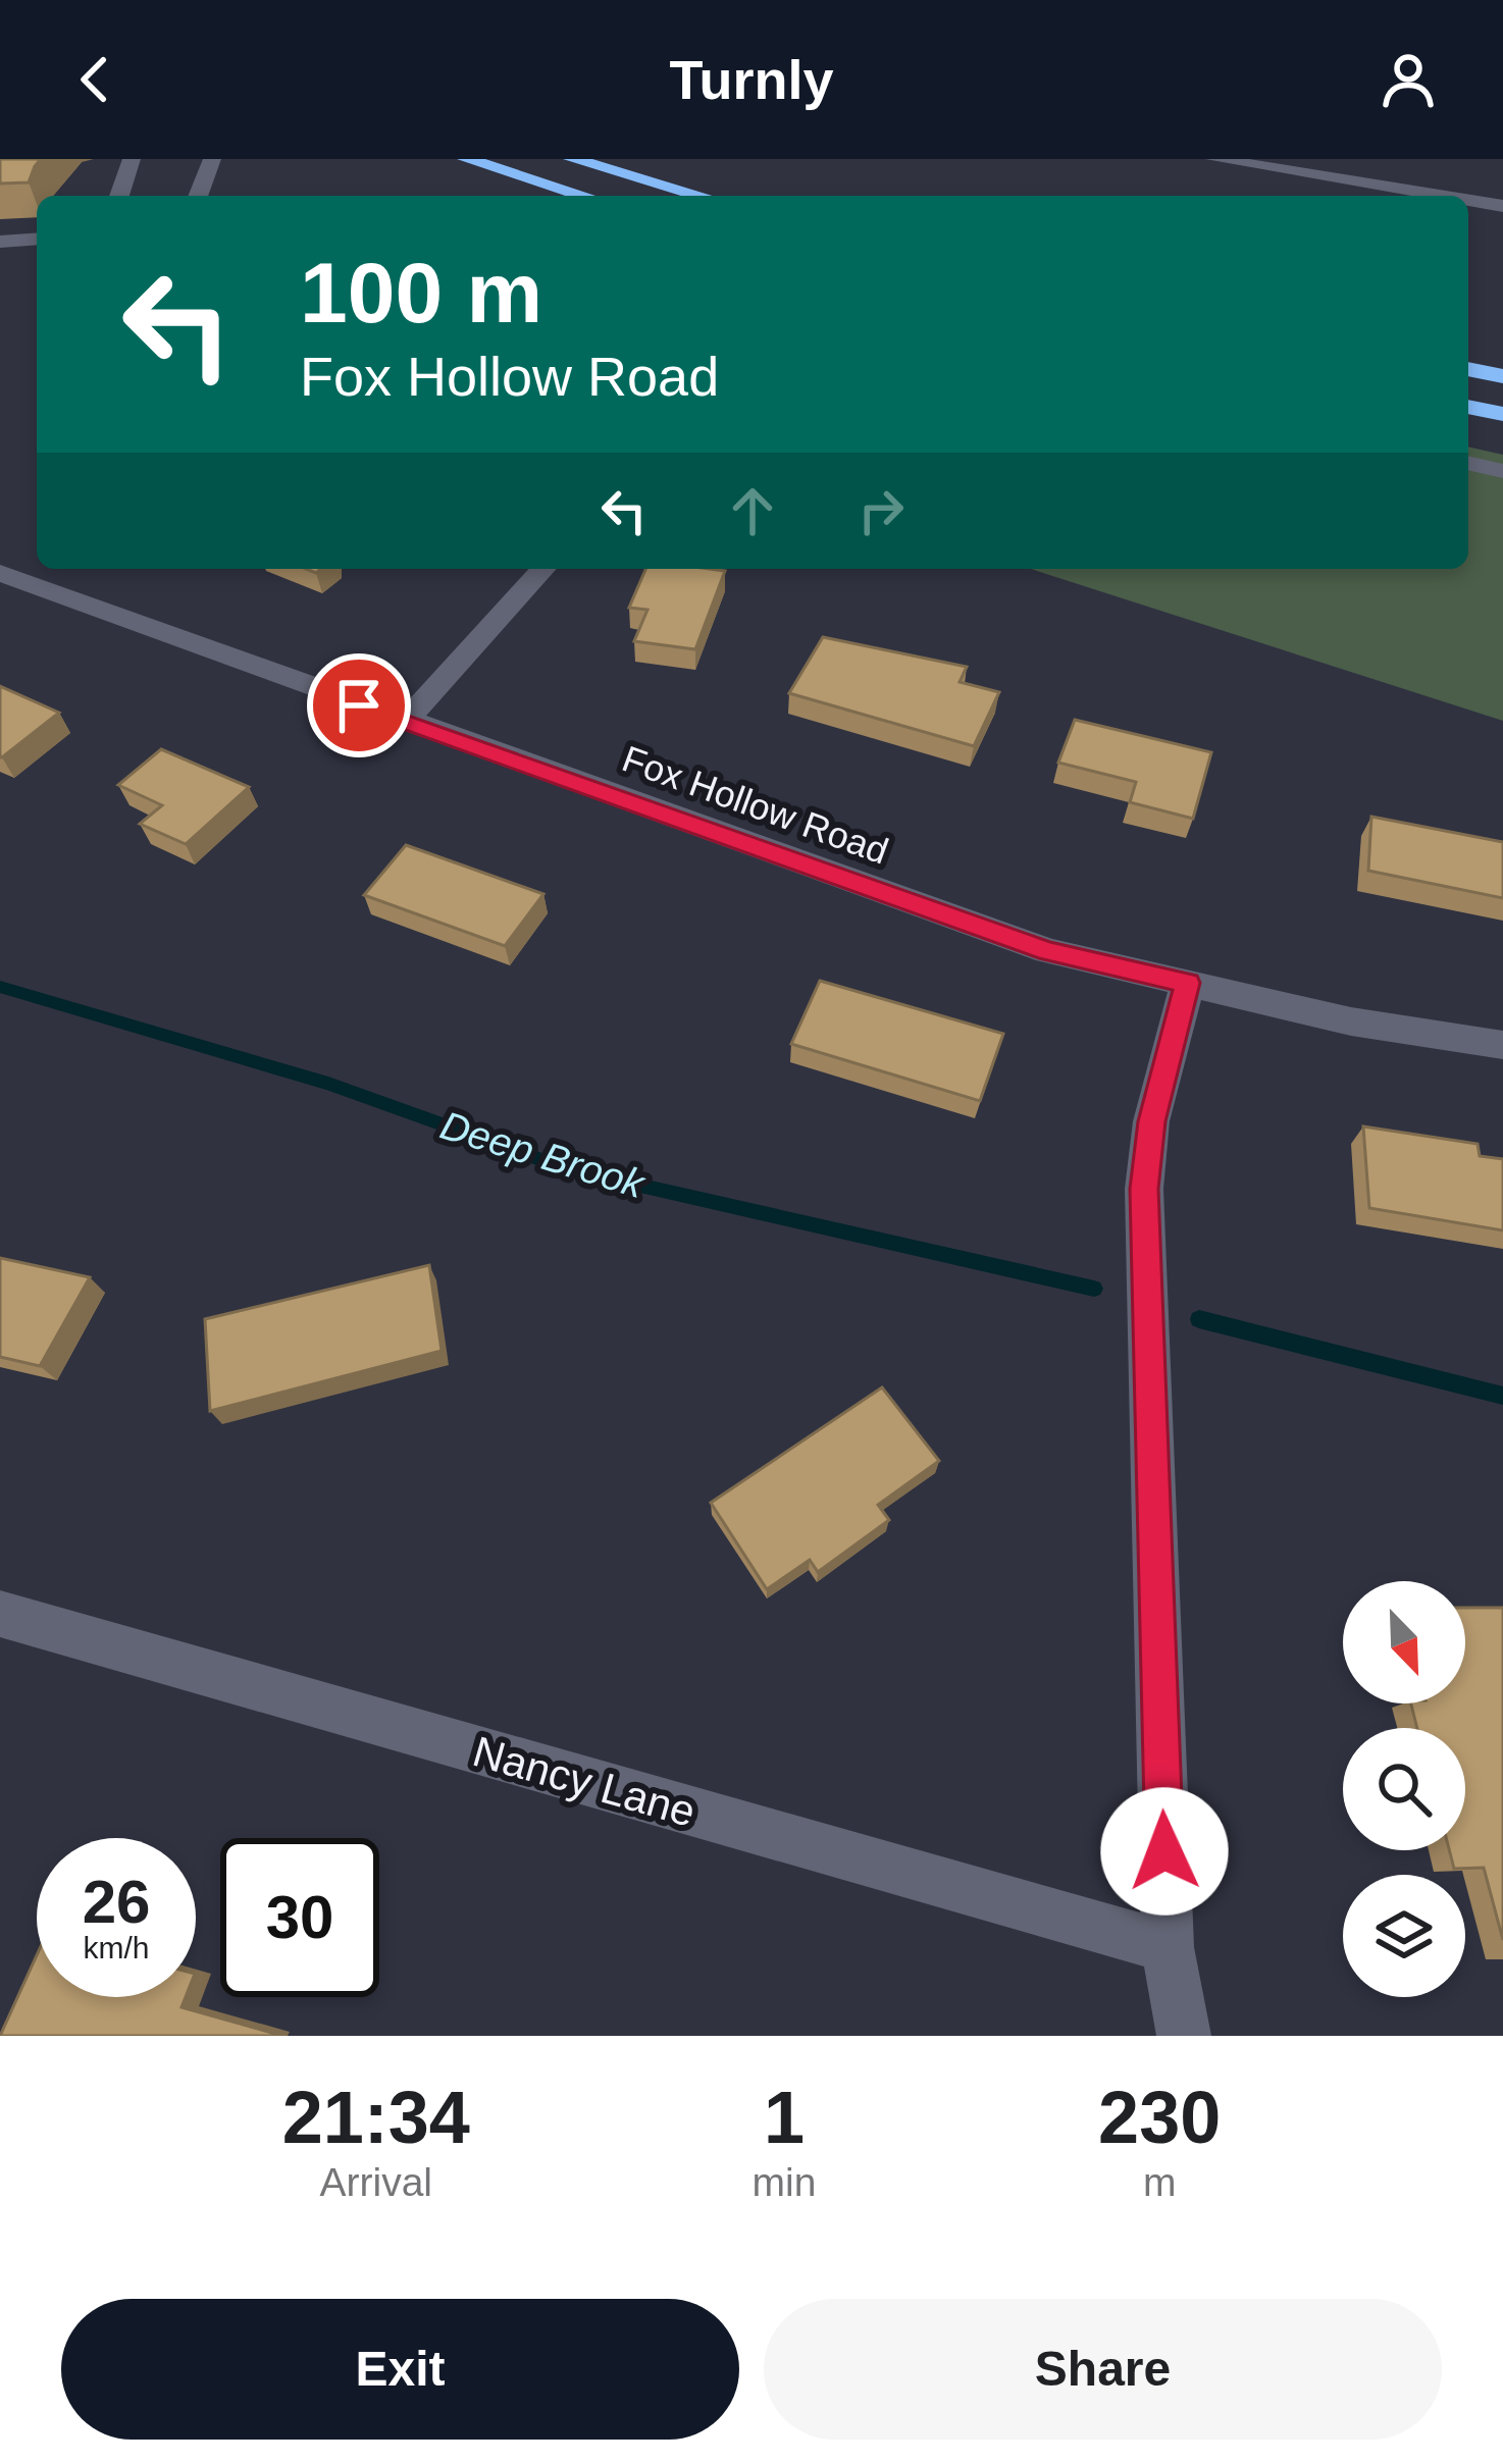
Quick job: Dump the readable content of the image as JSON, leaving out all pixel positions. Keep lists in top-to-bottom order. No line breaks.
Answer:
{"streets":{"street":["Fox Hollow Road","Nancy Lane"]},"water":["Deep Brook"],"north":"bottom right","page":{"header":"Turnly","turn":["100 m","Fox Hollow Road"],"speed":"26 km/h","limit":"30","eta":["21:34","Arrival","1","min","230","m"],"buttons":["Exit","Share"]}}
